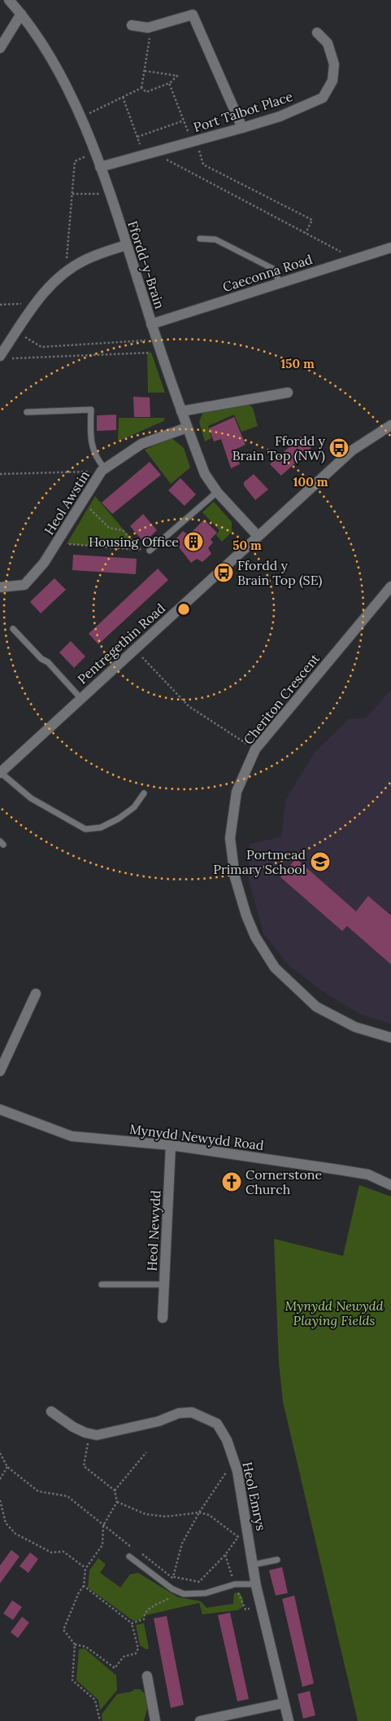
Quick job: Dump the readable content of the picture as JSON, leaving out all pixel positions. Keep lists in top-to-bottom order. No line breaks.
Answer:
{"streets":{"street":["Port Talbot Place","Ffordd-y-Brain","Caeconna Road","Heol Awstin","Pentregethin Road","Cheriton Crescent","Mynydd Newydd Road","Heol Newydd","Heol Emrys"]},"crossings":[["Port Talbot Place","Ffordd-y-Brain"],["Ffordd-y-Brain","Caeconna Road"],["Ffordd-y-Brain","Heol Awstin"],["Ffordd-y-Brain","Pentregethin Road"],["Mynydd Newydd Road","Heol Newydd"]],"parks":["Mynydd Newydd Playing Fields"],"places":{"bus stop":["Ffordd y Brain Top (NW)","Ffordd y Brain Top (SE)"],"building":["Housing Office"],"school or university":["Portmead Primary School"],"church":["Cornerstone Church"]},"rings":["150 m","100 m","50 m"]}
